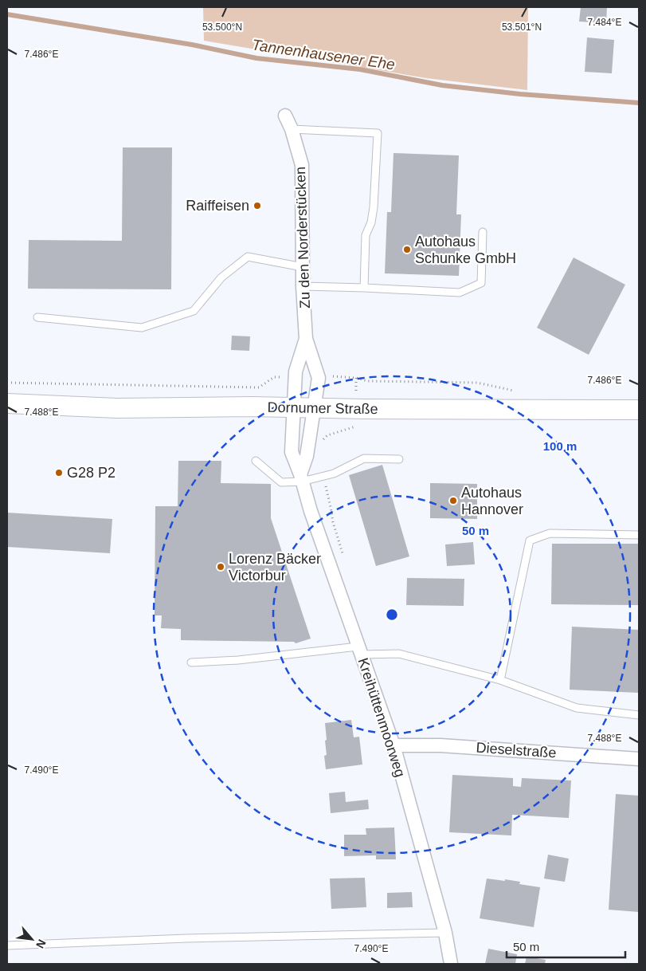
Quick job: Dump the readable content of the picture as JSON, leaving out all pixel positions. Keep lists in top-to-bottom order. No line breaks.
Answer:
{"streets":{"main road":["Dornumer Straße"],"street":["Zu den Norderstücken","Kreihüttenmoorweg","Dieselstraße"]},"crossings":[["Zu den Norderstücken","Dornumer Straße"],["Zu den Norderstücken","Kreihüttenmoorweg"],["Dornumer Straße","Kreihüttenmoorweg"],["Kreihüttenmoorweg","Dieselstraße"]],"water":["Tannenhausener Ehe"],"places":["Raiffeisen","Autohaus Schunke GmbH","G28 P2","Autohaus Hannover","Lorenz Bäcker Victorbur"],"scale_bar":"50 m","north":"bottom right","coordinates":["7.484°E","53.500°N","53.501°N","7.486°E","7.488°E","7.490°E"],"rings":["100 m","50 m"]}
